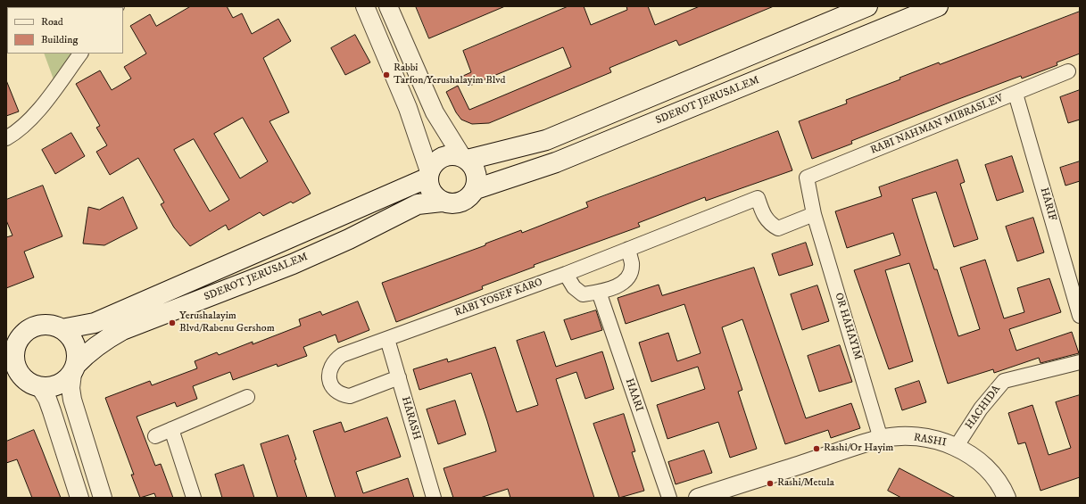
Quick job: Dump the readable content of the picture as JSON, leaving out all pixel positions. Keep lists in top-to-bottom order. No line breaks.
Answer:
{"streets":{"main road":["SDEROT JERUSALEM"],"street":["RABI NAHMAN MIBRASLEV","HARIF","RABI YOSEF KARO","OR HAHAYIM","HAARI","HACHIDA","HARASH","RASHI"]},"crossings":[["RABI NAHMAN MIBRASLEV","HARIF"],["RABI NAHMAN MIBRASLEV","OR HAHAYIM"],["RABI YOSEF KARO","OR HAHAYIM"],["RABI YOSEF KARO","HARASH"],["OR HAHAYIM","RASHI"],["HACHIDA","RASHI"]],"places":["Rabbi Tarfon/Yerushalayim Blvd","Yerushalayim Blvd/Rabenu Gershom","Rashi/Or Hayim","Rashi/Metula"],"legend":["Road","Building"]}
